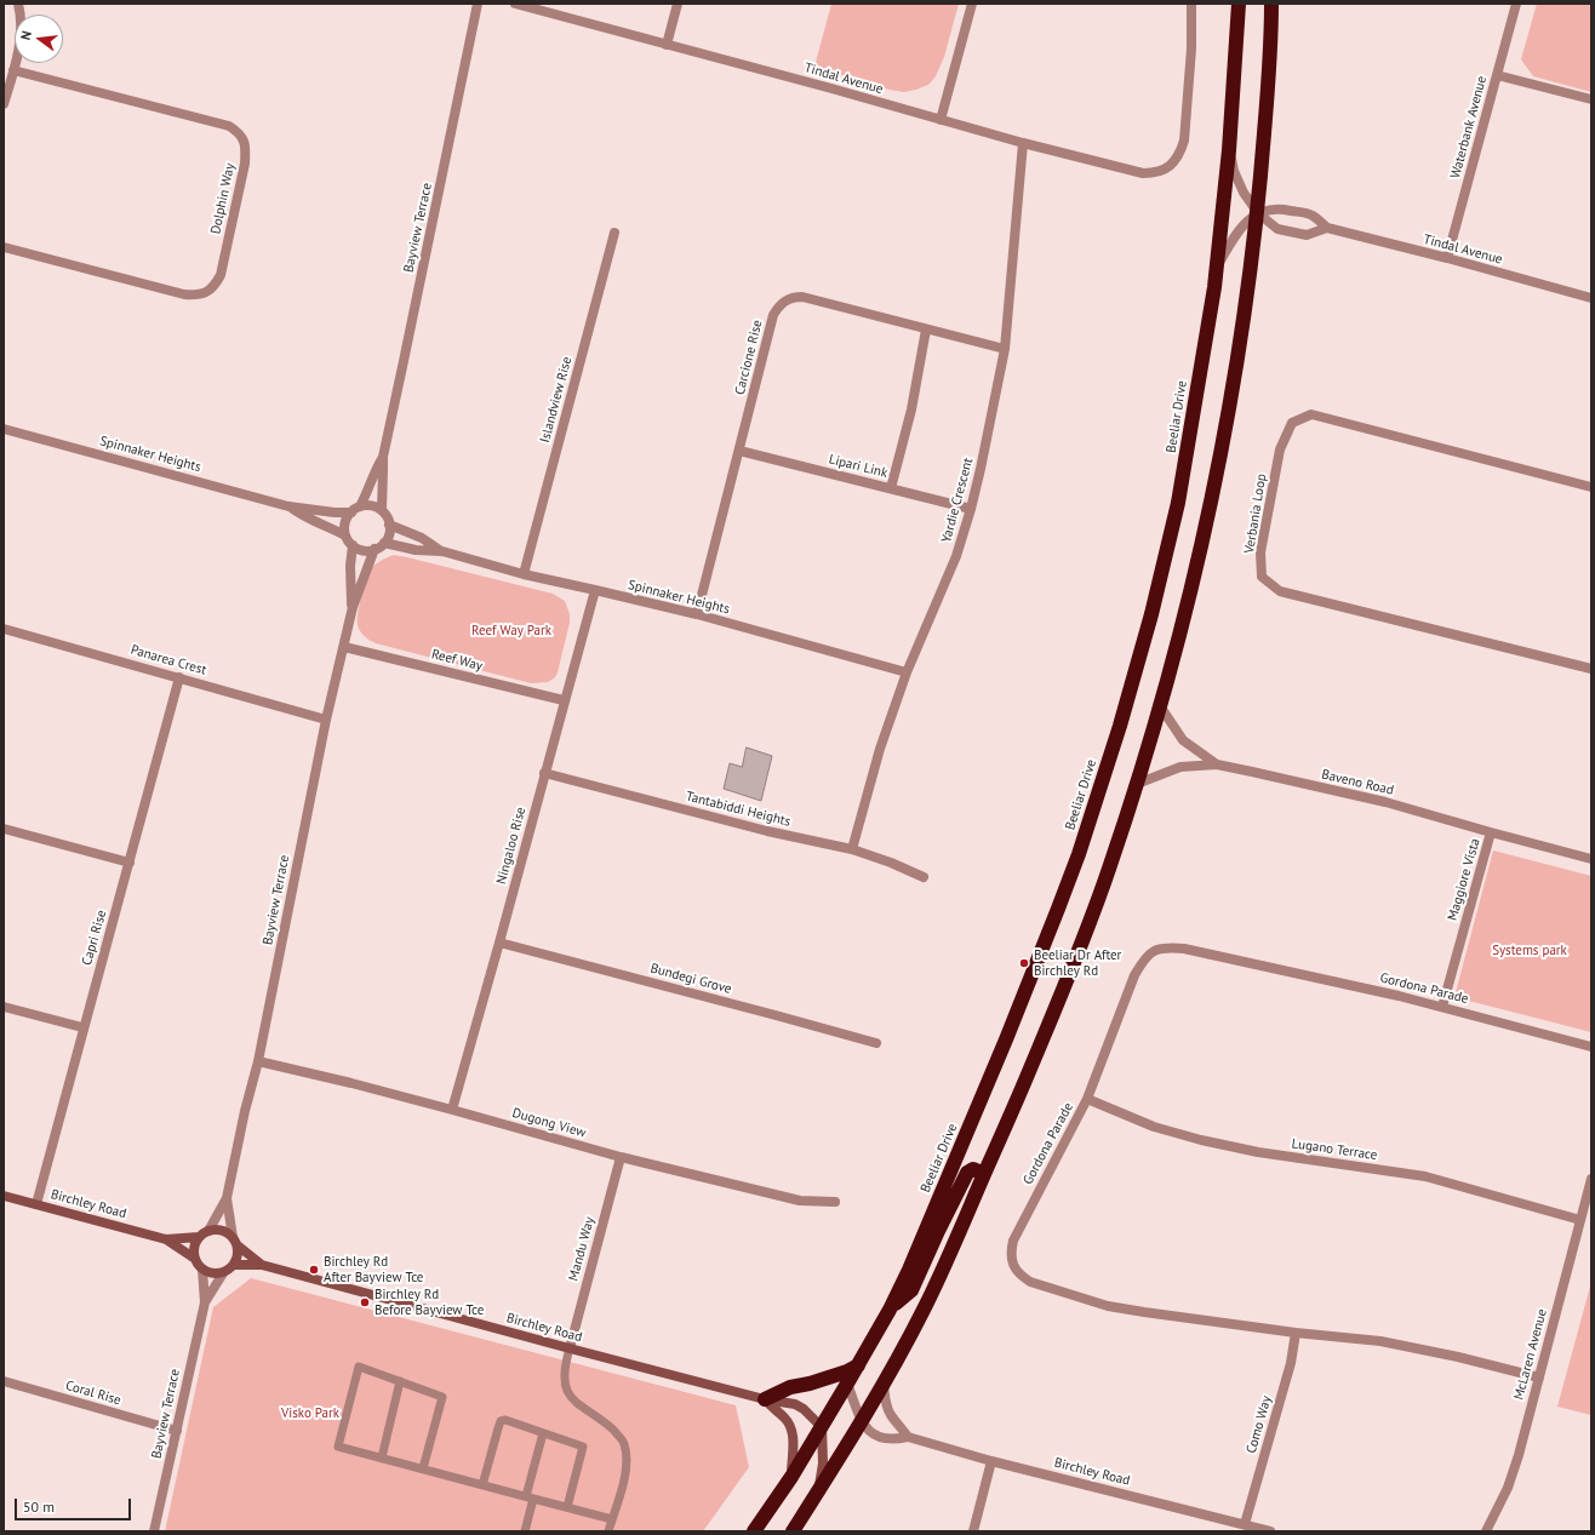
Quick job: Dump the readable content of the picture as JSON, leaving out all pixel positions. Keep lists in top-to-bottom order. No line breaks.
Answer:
{"streets":{"highway":["Beeliar Drive"],"street":["Tindal Avenue","Waterbank Avenue","Dolphin Way","Bayview Terrace","Carcione Rise","Islandview Rise","Spinnaker Heights","Lipari Link","Yardie Crescent","Verbania Loop","Panarea Crest","Reef Way","Baveno Road","Tantabiddi Heights","Ningaloo Rise","Maggiore Vista","Capri Rise","Bundegi Grove","Gordona Parade","Dugong View","Lugano Terrace","Birchley Road","Mandu Way","McLaren Avenue","Coral Rise","Como Way"]},"crossings":[["Tindal Avenue","Waterbank Avenue"],["Tindal Avenue","Yardie Crescent"],["Bayview Terrace","Spinnaker Heights"],["Bayview Terrace","Panarea Crest"],["Bayview Terrace","Reef Way"],["Bayview Terrace","Dugong View"],["Bayview Terrace","Birchley Road"],["Bayview Terrace","Coral Rise"],["Carcione Rise","Spinnaker Heights"],["Carcione Rise","Lipari Link"],["Carcione Rise","Yardie Crescent"],["Islandview Rise","Spinnaker Heights"],["Beeliar Drive","Birchley Road"],["Spinnaker Heights","Yardie Crescent"],["Spinnaker Heights","Ningaloo Rise"],["Lipari Link","Yardie Crescent"],["Yardie Crescent","Tantabiddi Heights"],["Panarea Crest","Capri Rise"],["Reef Way","Ningaloo Rise"],["Baveno Road","Maggiore Vista"],["Tantabiddi Heights","Ningaloo Rise"],["Ningaloo Rise","Bundegi Grove"],["Ningaloo Rise","Dugong View"],["Maggiore Vista","Gordona Parade"],["Capri Rise","Birchley Road"],["Gordona Parade","Lugano Terrace"],["Gordona Parade","McLaren Avenue"],["Gordona Parade","Como Way"],["Dugong View","Mandu Way"],["Lugano Terrace","McLaren Avenue"],["Birchley Road","Mandu Way"],["Birchley Road","Como Way"]],"parks":["Reef Way Park","Systems park","Visko Park"],"places":["Beeliar Dr After Birchley Rd","Birchley Rd After Bayview Tce","Birchley Rd Before Bayview Tce"],"scale_bar":"50 m","north":"left"}
